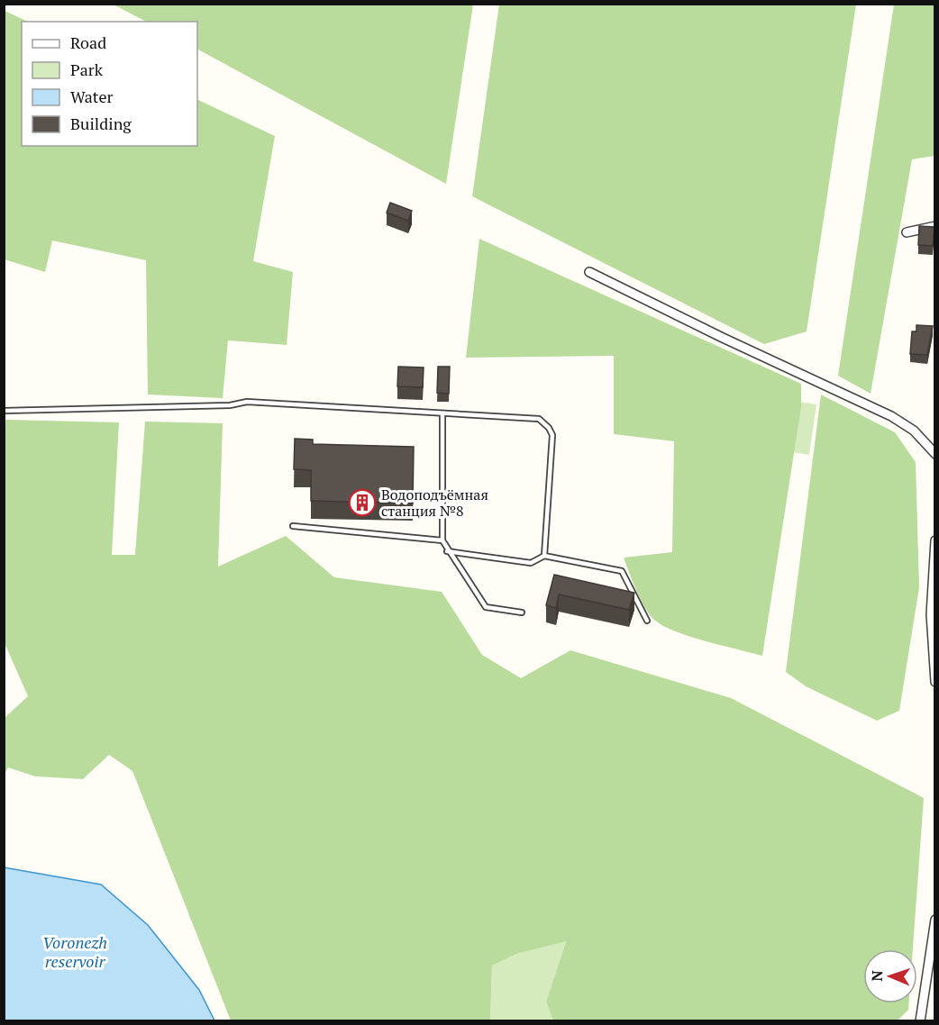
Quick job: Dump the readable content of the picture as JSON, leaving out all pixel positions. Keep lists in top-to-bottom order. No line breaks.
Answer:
{"water":["Voronezh reservoir"],"places":{"building":["Водоподъёмная станция №8"]},"legend":["Road","Park","Water","Building"],"north":"left"}
